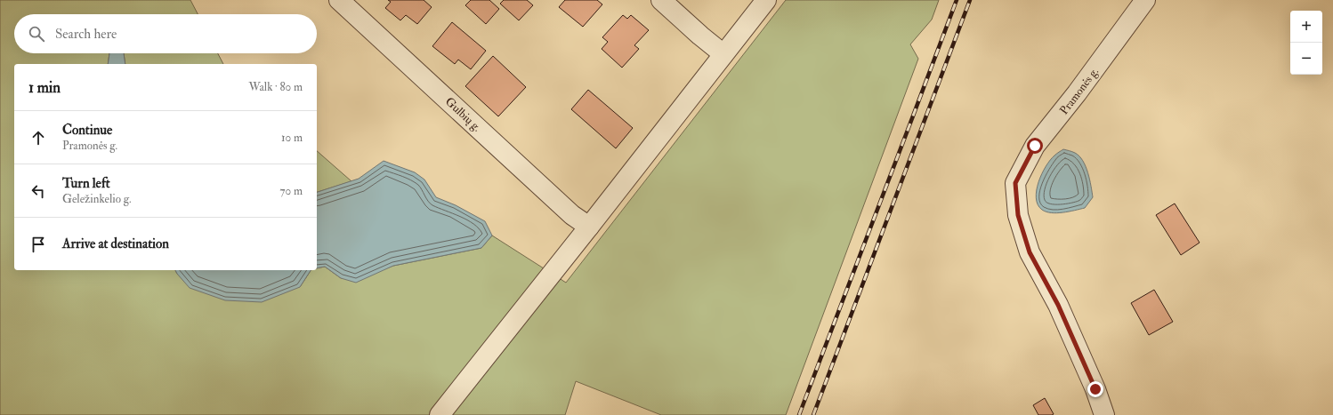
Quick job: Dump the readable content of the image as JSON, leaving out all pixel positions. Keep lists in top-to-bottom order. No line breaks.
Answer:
{"streets":{"street":["Pramonės g.","Gulbių g."]},"page":{"map_buttons":["+","−"],"search":"Search here","heading":["1 min","Walk · 80 m"],"list":[["Continue","Pramonės g.","10 m"],["Turn left","Geležinkelio g.","70 m"],"Arrive at destination"]}}
